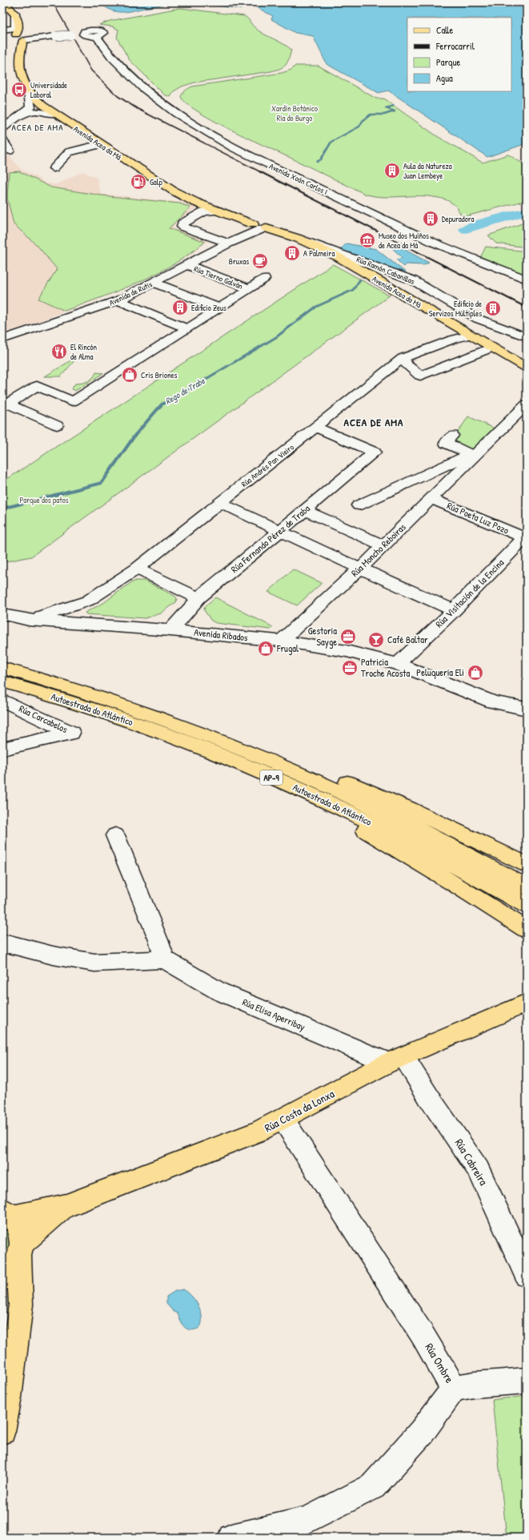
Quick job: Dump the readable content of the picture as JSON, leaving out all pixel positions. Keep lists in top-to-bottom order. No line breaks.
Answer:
{"streets":{"main road":["Avenida Acea da Má","Autoestrada do Atlántico","AP-9","Rúa Costa da Lonxa"],"street":["Avenida Xoán Carlos I","Rúa Ramón Cabanillas","Rúa Tierno Galván","Avenida de Rutis","Rúa Andrés Pan Vieiro","Rúa Poeta Luz Pozo","Rúa Fernando Pérez de Traba","Rúa Moncho Reboiras","Rúa Visitación de la Encina","Avenida Ribados","Rúa Carcabelos","Rúa Elisa Aperribay","Rúa Cabreira","Rúa Ombre"]},"crossings":[["Avenida Acea da Má","Avenida Xoán Carlos I"],["Avenida Acea da Má","Rúa Ramón Cabanillas"],["Avenida Acea da Má","Avenida de Rutis"],["Avenida Acea da Má","Rúa Andrés Pan Vieiro"],["Rúa Tierno Galván","Avenida de Rutis"],["Rúa Andrés Pan Vieiro","Rúa Fernando Pérez de Traba"],["Rúa Andrés Pan Vieiro","Avenida Ribados"],["Rúa Poeta Luz Pozo","Rúa Moncho Reboiras"],["Rúa Poeta Luz Pozo","Rúa Visitación de la Encina"],["Rúa Fernando Pérez de Traba","Avenida Ribados"],["Rúa Moncho Reboiras","Avenida Ribados"],["Rúa Visitación de la Encina","Avenida Ribados"],["Rúa Elisa Aperribay","Rúa Costa da Lonxa"],["Rúa Elisa Aperribay","Rúa Cabreira"],["Rúa Costa da Lonxa","Rúa Cabreira"],["Rúa Costa da Lonxa","Rúa Ombre"]],"districts":["ACEA DE AMA","ACEA DE AMA"],"water":["Rego de Trabe"],"parks":["Xardín Botánico Ría do Burgo","Parque dos patos"],"places":{"bus stop":["Universidade Laboral"],"building":["Aula da Natureza Juan Lembeye","Depuradora","A Palmeira","Edificio Zeus","Edificio de Servizos Múltiples"],"fuel station":["Galp"],"museum":["Museo dos Muíños de Acea da Má"],"cafe":["Bruxas"],"restaurant":["El Rincón de Alma"],"shop":["Cris Briones","Frugal","Peluquería Eli"],"office":["Gestoría Sayge","Patricia Troche Acosta"],"bar":["Café Baltar"]},"legend":["Calle","Ferrocarril","Parque","Agua"]}
